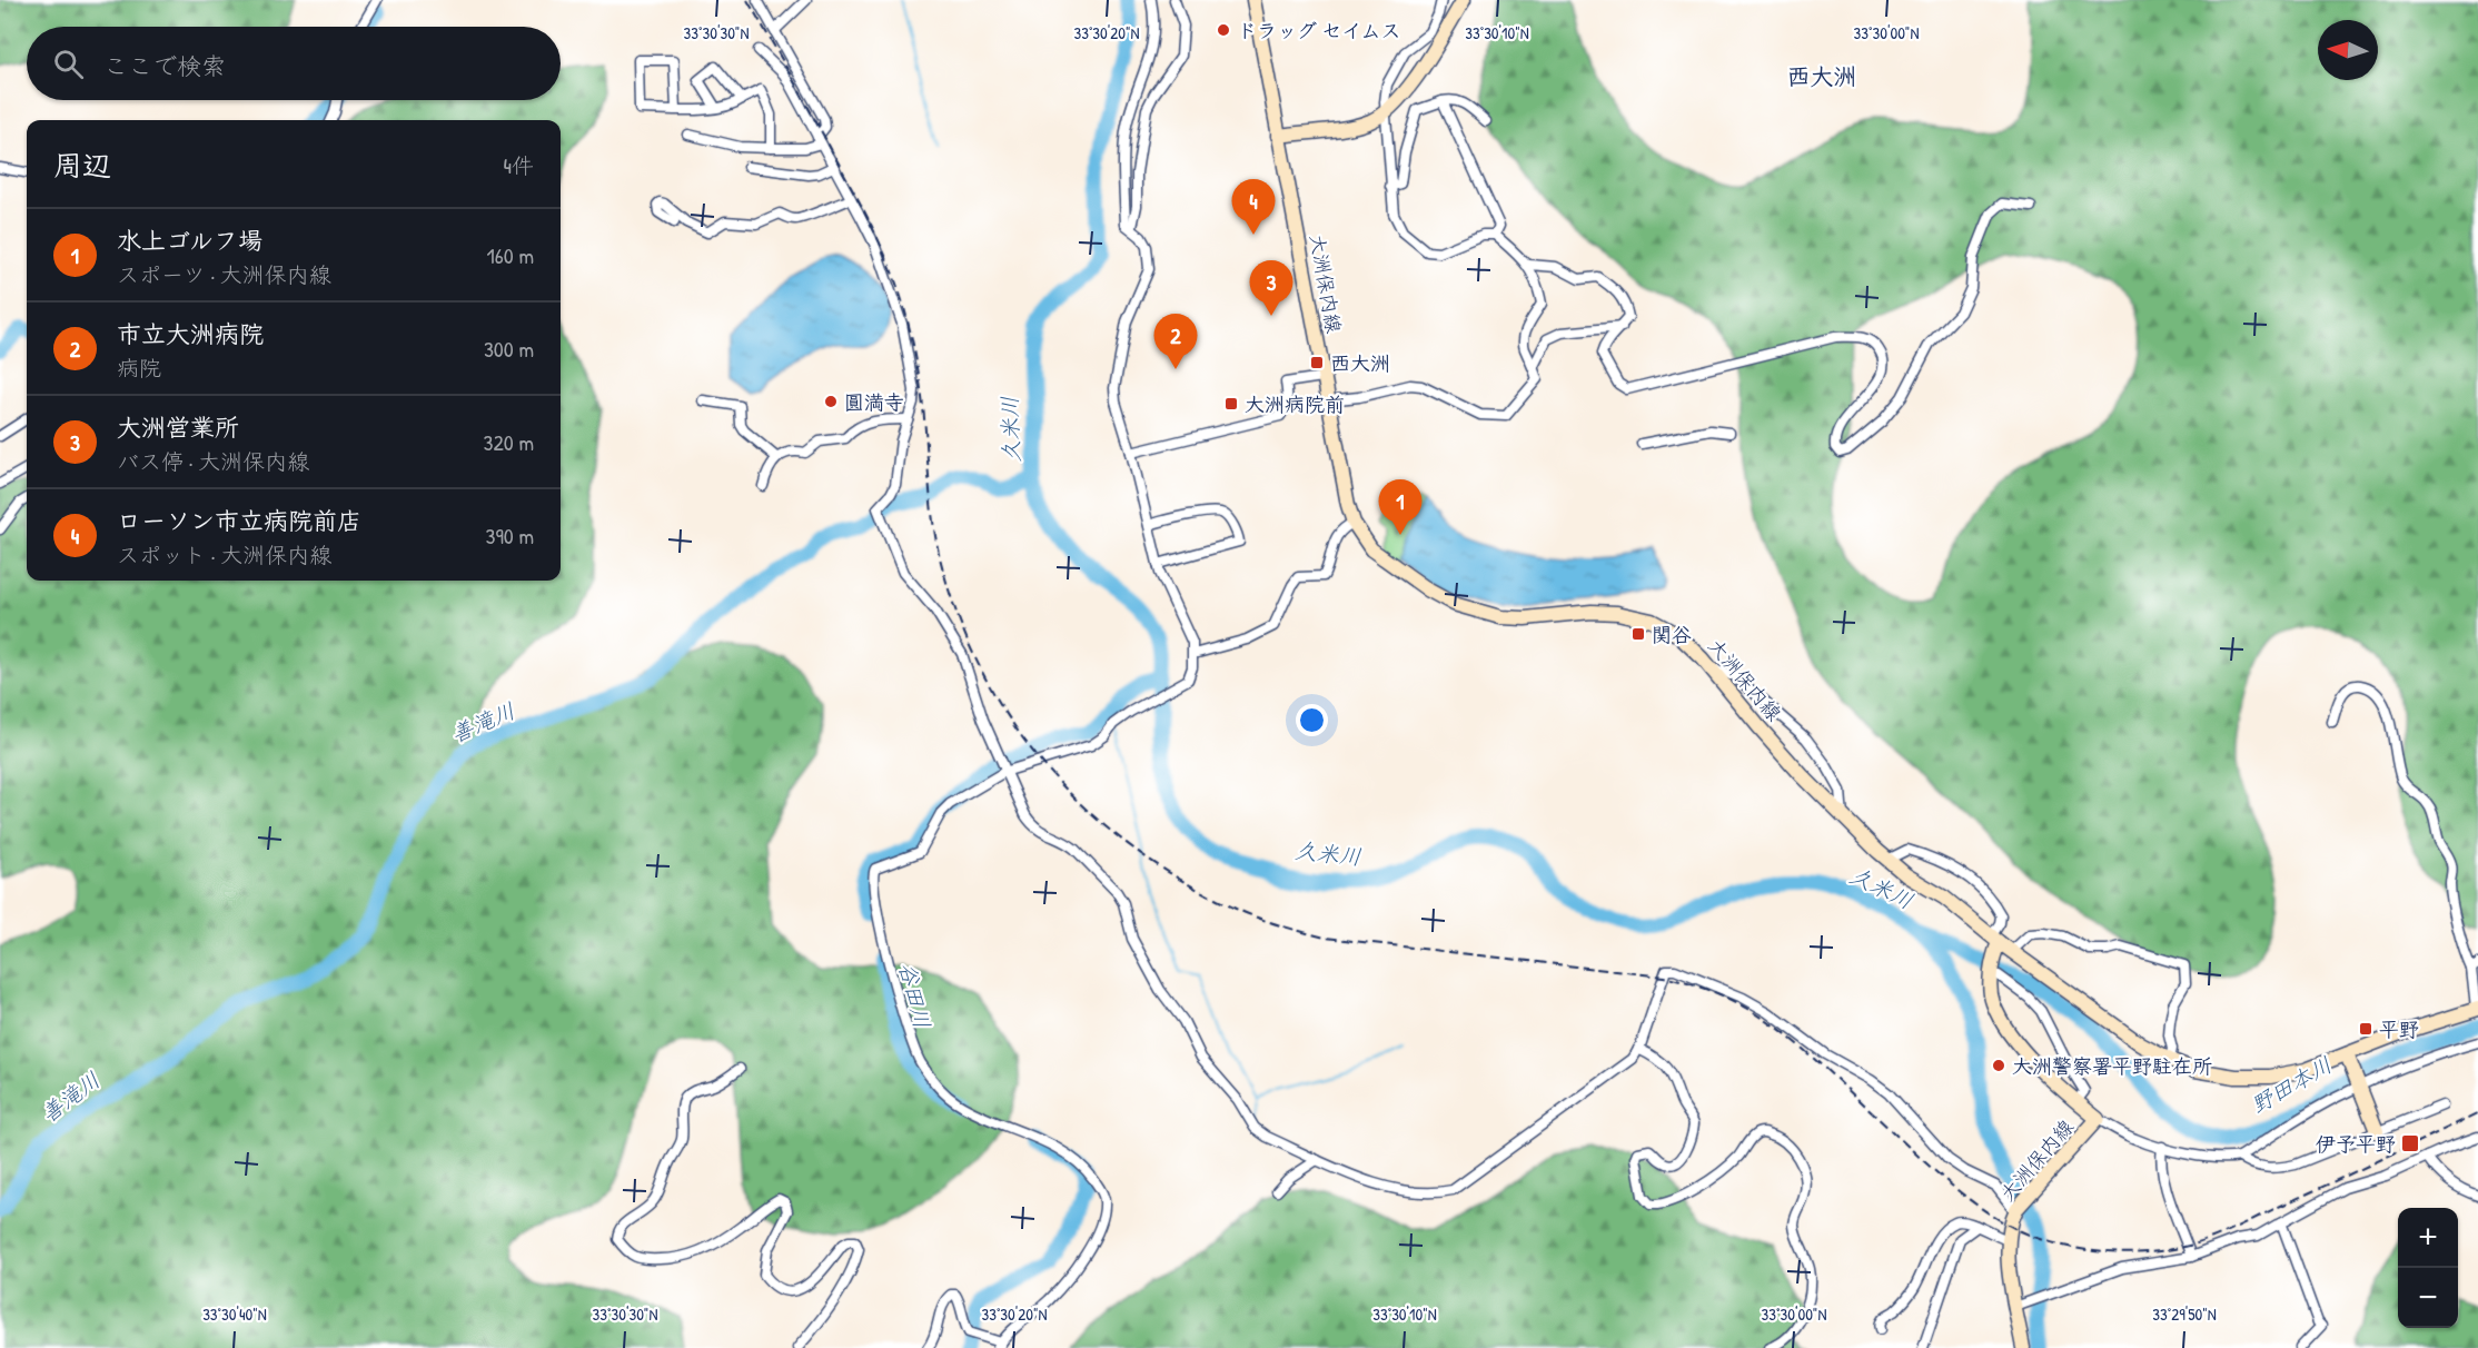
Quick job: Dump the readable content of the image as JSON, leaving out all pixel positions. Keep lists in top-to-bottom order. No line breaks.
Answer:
{"streets":{"main road":["大洲保内線"]},"districts":["西大洲"],"water":["久米川","善滝川","谷田川","野田本川"],"places":{"other":["ドラッグ セイムス","圓満寺","大洲警察署平野駐在所"],"transit":["西大洲","大洲病院前","関谷","平野","伊予平野"]},"north":"left","page":{"search":"ここで検索","heading":["周辺","4件"],"pins":["4","3","2","1"],"list":[{"mark":"1","name":"水上ゴルフ場","note":"スポーツ · 大洲保内線","value":"160 m"},{"mark":"2","name":"市立大洲病院","note":"病院","value":"300 m"},{"mark":"3","name":"大洲営業所","note":"バス停 · 大洲保内線","value":"320 m"},{"mark":"4","name":"ローソン市立病院前店","note":"スポット · 大洲保内線","value":"390 m"}],"map_buttons":["+","−"]},"coordinates":["33°30'30\"N","33°30'20\"N","33°30'10\"N","33°30'00\"N","33°30'40\"N","33°29'50\"N"]}
